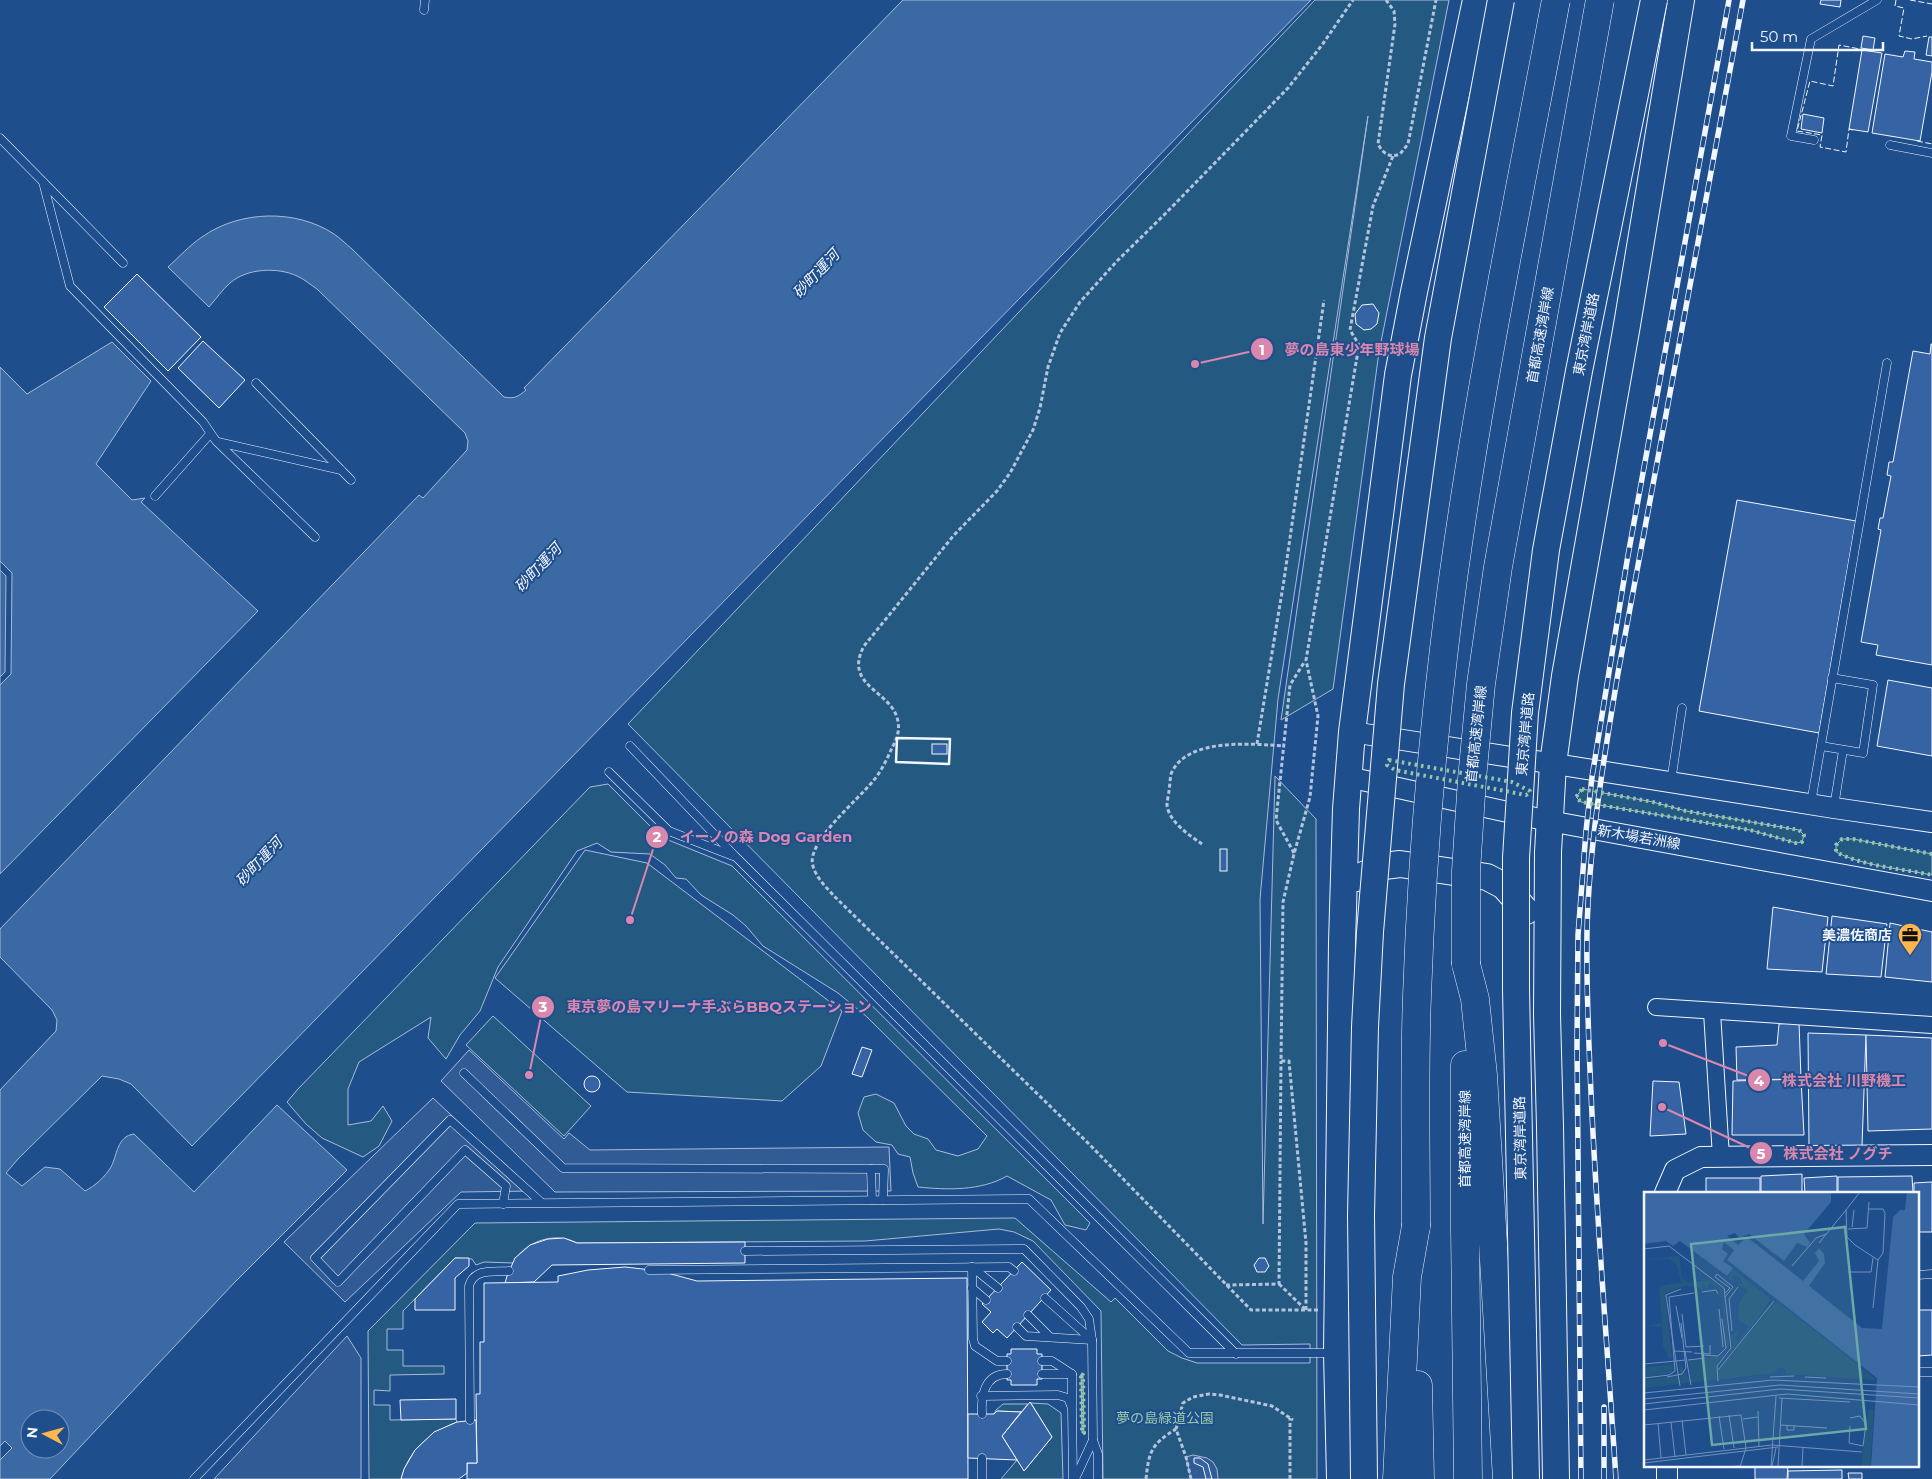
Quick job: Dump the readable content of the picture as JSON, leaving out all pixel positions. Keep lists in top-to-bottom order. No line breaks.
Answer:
{"streets":{"highway":["東京湾岸道路","首都高速湾岸線"],"street":["新木場若洲線"]},"water":["砂町運河"],"parks":["夢の島緑道公園"],"places":{"other":["夢の島東少年野球場","イーノの森 Dog Garden","株式会社 川野機工","東京夢の島マリーナ手ぶらBBQステーション","株式会社 ノグチ"],"office":["美濃佐商店"]},"scale_bar":"50 m","north":"left"}
